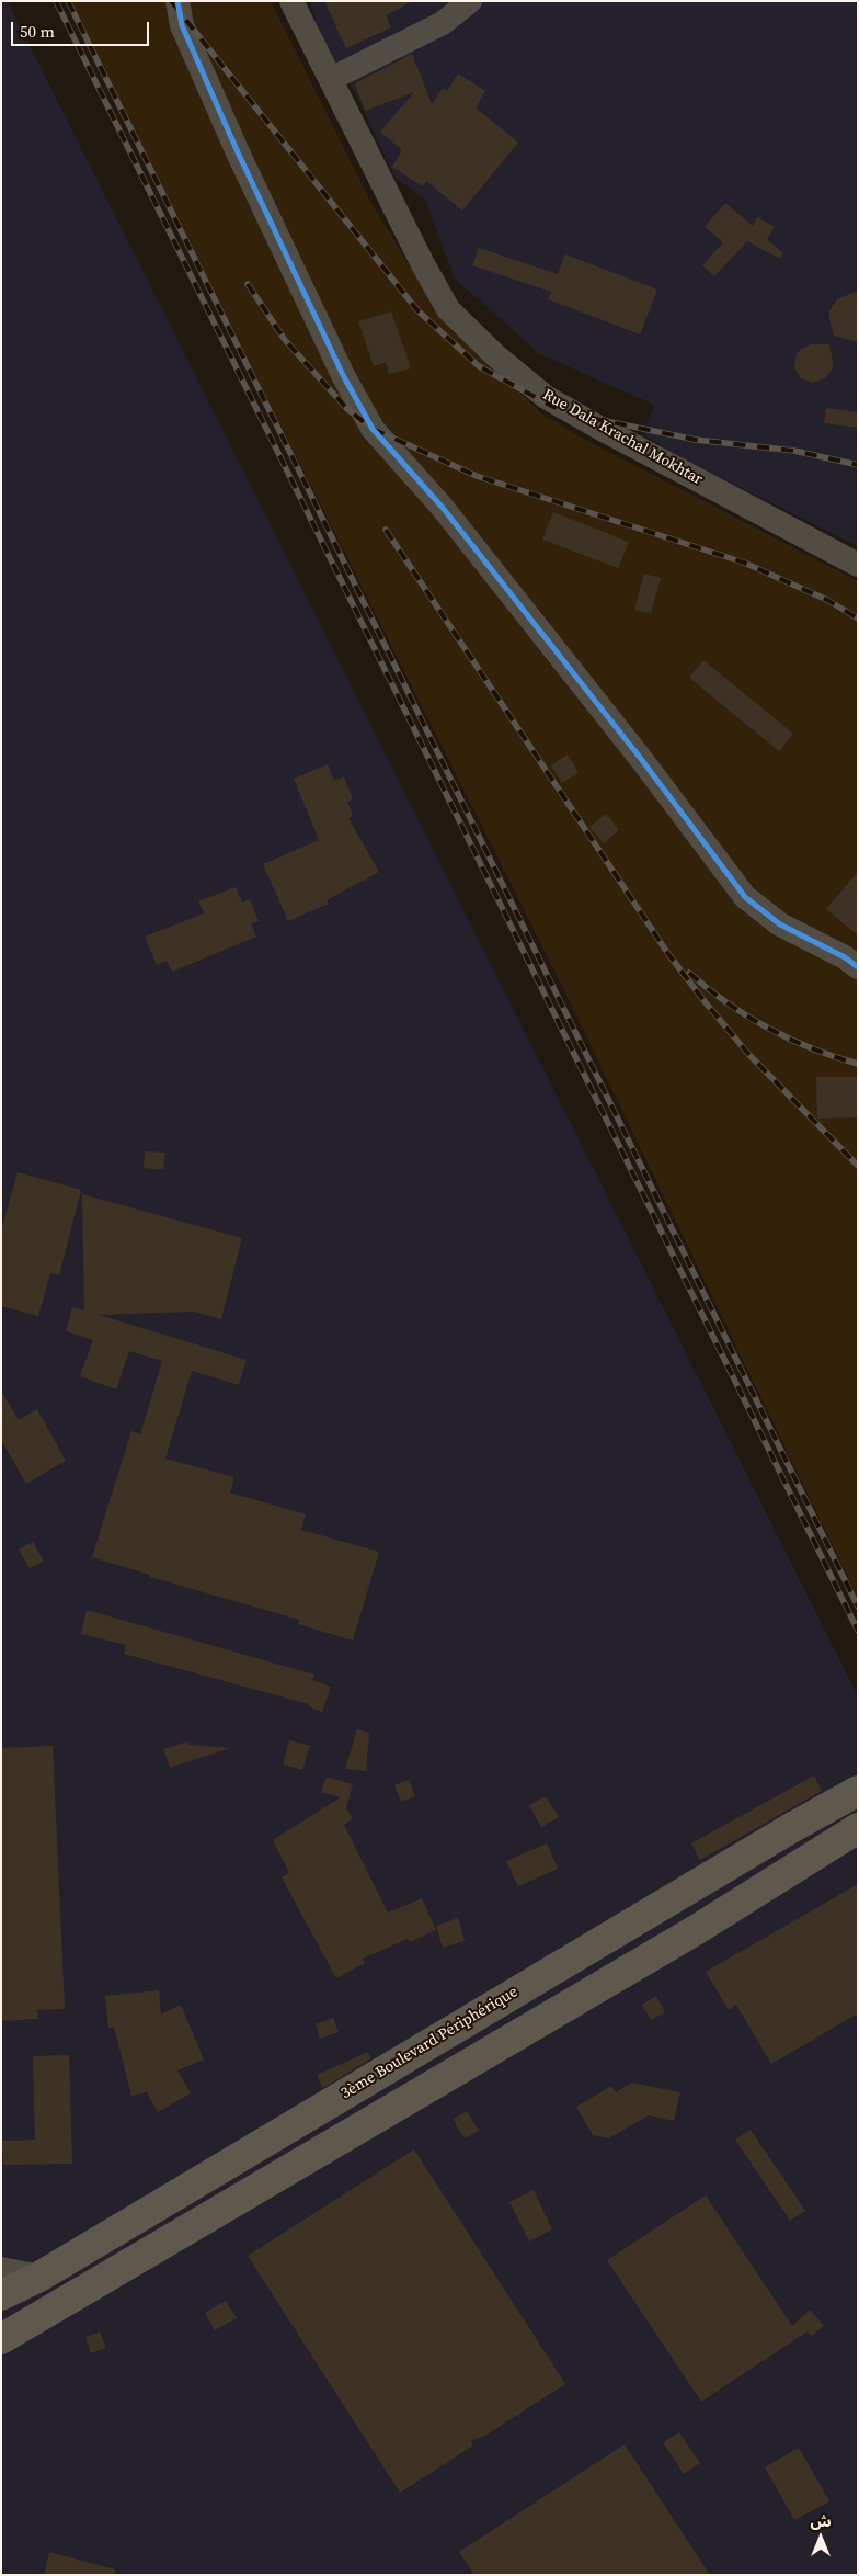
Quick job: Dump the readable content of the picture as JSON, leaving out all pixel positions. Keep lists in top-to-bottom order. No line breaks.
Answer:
{"streets":{"highway":["3ème Boulevard Périphérique"],"street":["Rue Dala Krachal Mokhtar"]},"scale_bar":"50 m","north":"top"}
